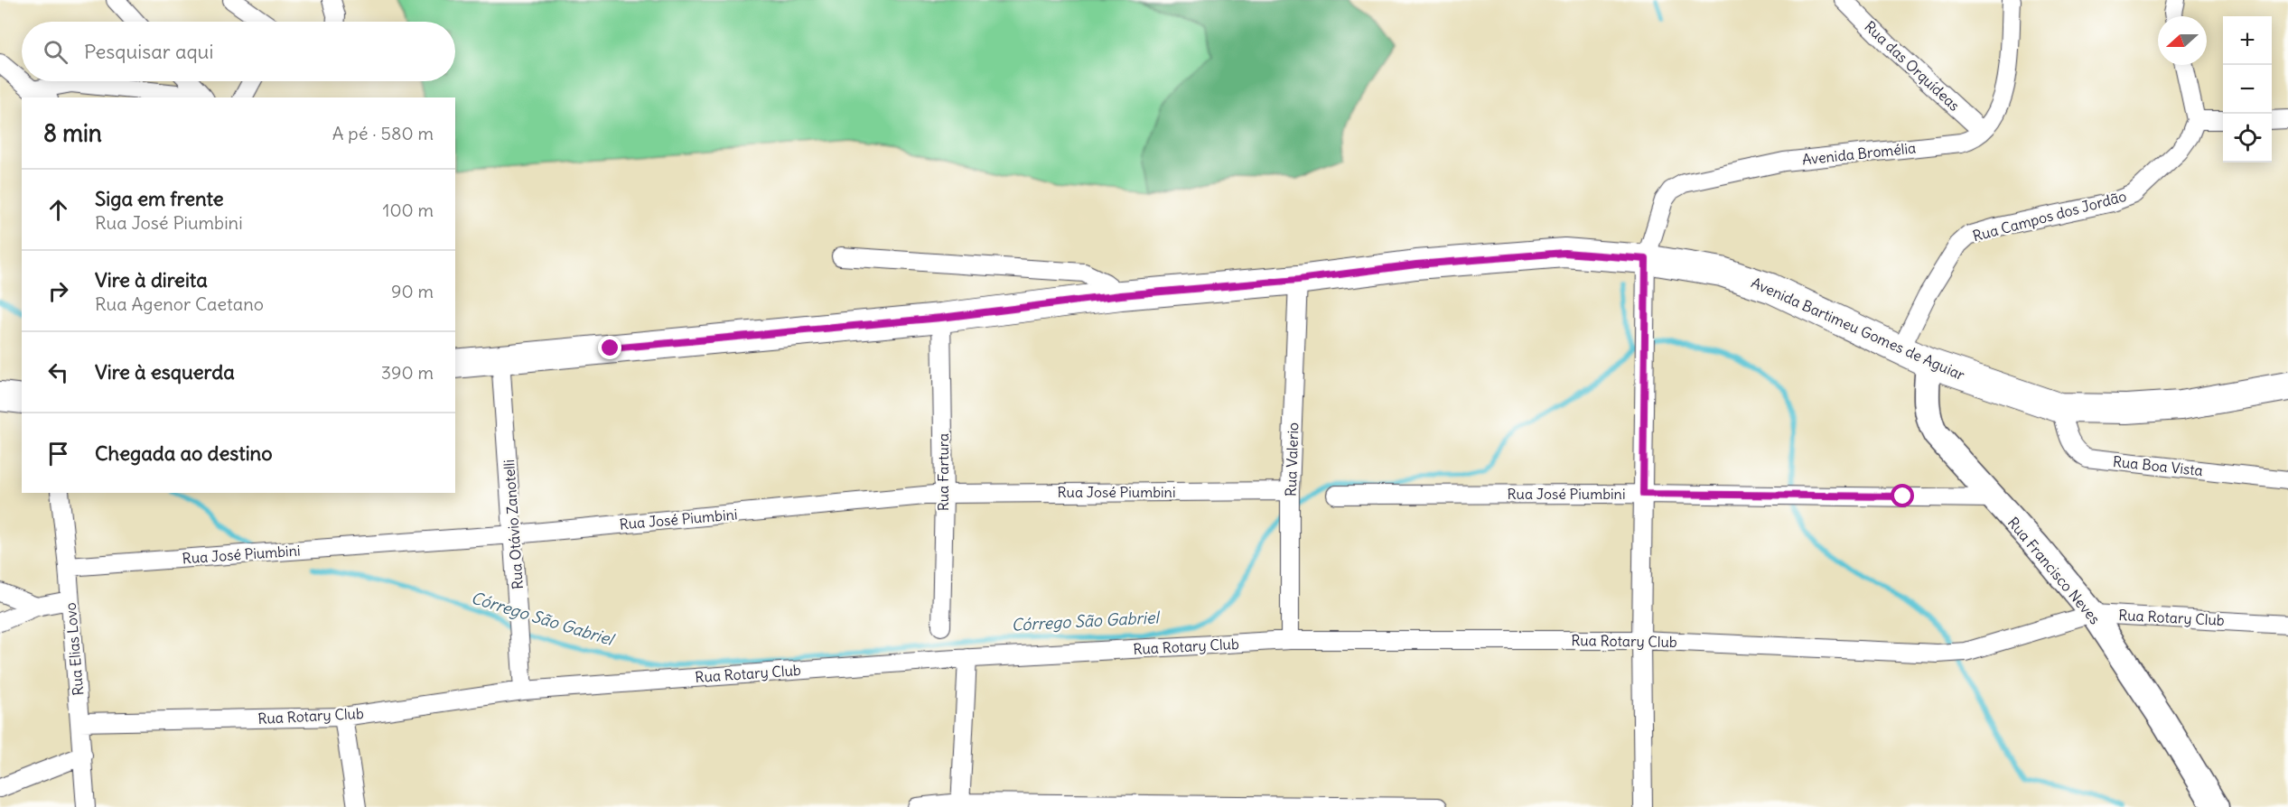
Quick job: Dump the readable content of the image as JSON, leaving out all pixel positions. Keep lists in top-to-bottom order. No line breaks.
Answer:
{"streets":{"main road":["Avenida Bartimeu Gomes de Aguiar"],"street":["Rua das Orquídeas","Avenida Bromélia","Rua Campos dos Jordão","Rua Valerio","Rua Boa Vista","Rua Fartura","Rua José Piumbini","Rua Otávio Zanotelli","Rua Francisco Neves","Rua Rotary Club","Rua Elias Lovo"]},"crossings":[["Rua das Orquídeas","Avenida Bromélia"],["Avenida Bromélia","Avenida Bartimeu Gomes de Aguiar"],["Avenida Bromélia","Rua José Piumbini"],["Avenida Bromélia","Rua Rotary Club"],["Rua Campos dos Jordão","Avenida Bartimeu Gomes de Aguiar"],["Avenida Bartimeu Gomes de Aguiar","Rua Valerio"],["Avenida Bartimeu Gomes de Aguiar","Rua Boa Vista"],["Avenida Bartimeu Gomes de Aguiar","Rua Fartura"],["Avenida Bartimeu Gomes de Aguiar","Rua Otávio Zanotelli"],["Avenida Bartimeu Gomes de Aguiar","Rua Francisco Neves"],["Rua Valerio","Rua José Piumbini"],["Rua Valerio","Rua Rotary Club"],["Rua Fartura","Rua José Piumbini"],["Rua José Piumbini","Rua Otávio Zanotelli"],["Rua José Piumbini","Rua Francisco Neves"],["Rua José Piumbini","Rua Elias Lovo"],["Rua Otávio Zanotelli","Rua Rotary Club"],["Rua Francisco Neves","Rua Rotary Club"],["Rua Rotary Club","Rua Elias Lovo"]],"water":["Córrego São Gabriel"],"north":"left","page":{"map_buttons":["+","−"],"search":"Pesquisar aqui","heading":["8 min","A pé · 580 m"],"list":[["Siga em frente","Rua José Piumbini","100 m"],["Vire à direita","Rua Agenor Caetano","90 m"],["Vire à esquerda","390 m"],"Chegada ao destino"]}}
